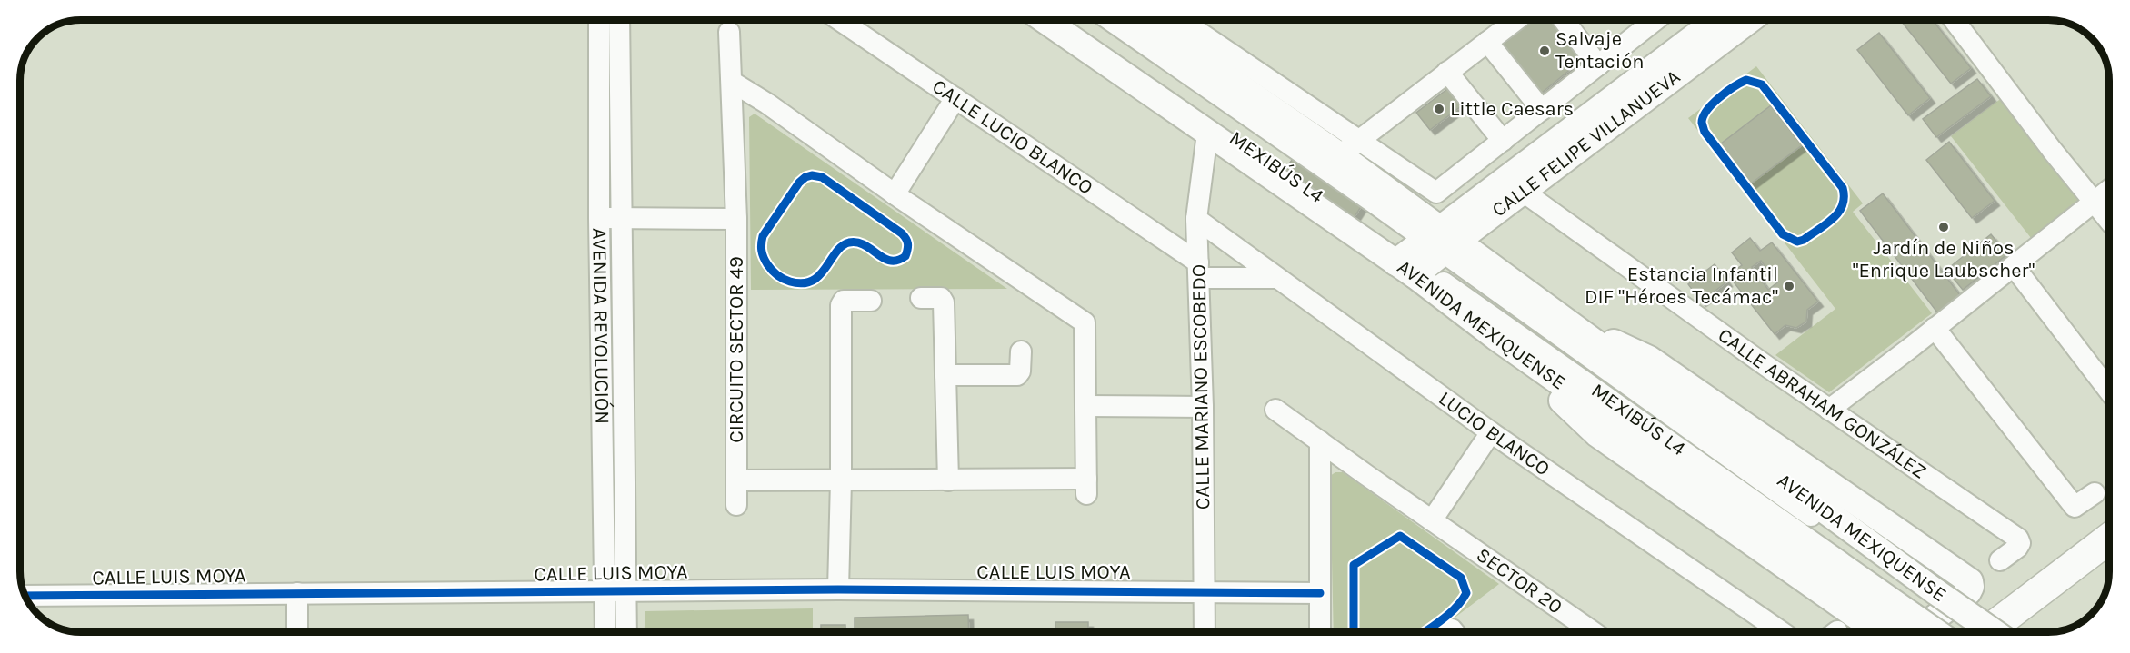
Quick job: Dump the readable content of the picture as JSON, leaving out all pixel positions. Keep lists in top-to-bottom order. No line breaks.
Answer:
{"streets":{"main road":["CALLE FELIPE VILLANUEVA","AVENIDA MEXIQUENSE"],"street":["CALLE LUCIO BLANCO","MEXIBÚS L4","AVENIDA REVOLUCIÓN","CIRCUITO SECTOR 49","CALLE MARIANO ESCOBEDO","CALLE ABRAHAM GONZÁLEZ","LUCIO BLANCO","CALLE LUIS MOYA","SECTOR 20"]},"crossings":[["CALLE LUCIO BLANCO","CALLE MARIANO ESCOBEDO"],["CALLE FELIPE VILLANUEVA","MEXIBÚS L4"],["CALLE FELIPE VILLANUEVA","AVENIDA MEXIQUENSE"],["CALLE FELIPE VILLANUEVA","CALLE ABRAHAM GONZÁLEZ"],["MEXIBÚS L4","AVENIDA MEXIQUENSE"],["AVENIDA MEXIQUENSE","CALLE MARIANO ESCOBEDO"],["AVENIDA REVOLUCIÓN","CALLE LUIS MOYA"],["CALLE MARIANO ESCOBEDO","LUCIO BLANCO"],["CALLE MARIANO ESCOBEDO","CALLE LUIS MOYA"]],"places":["Salvaje Tentación","Little Caesars","Jardín de Niños \"Enrique Laubscher\"","Estancia Infantil DIF \"Héroes Tecámac\""]}
